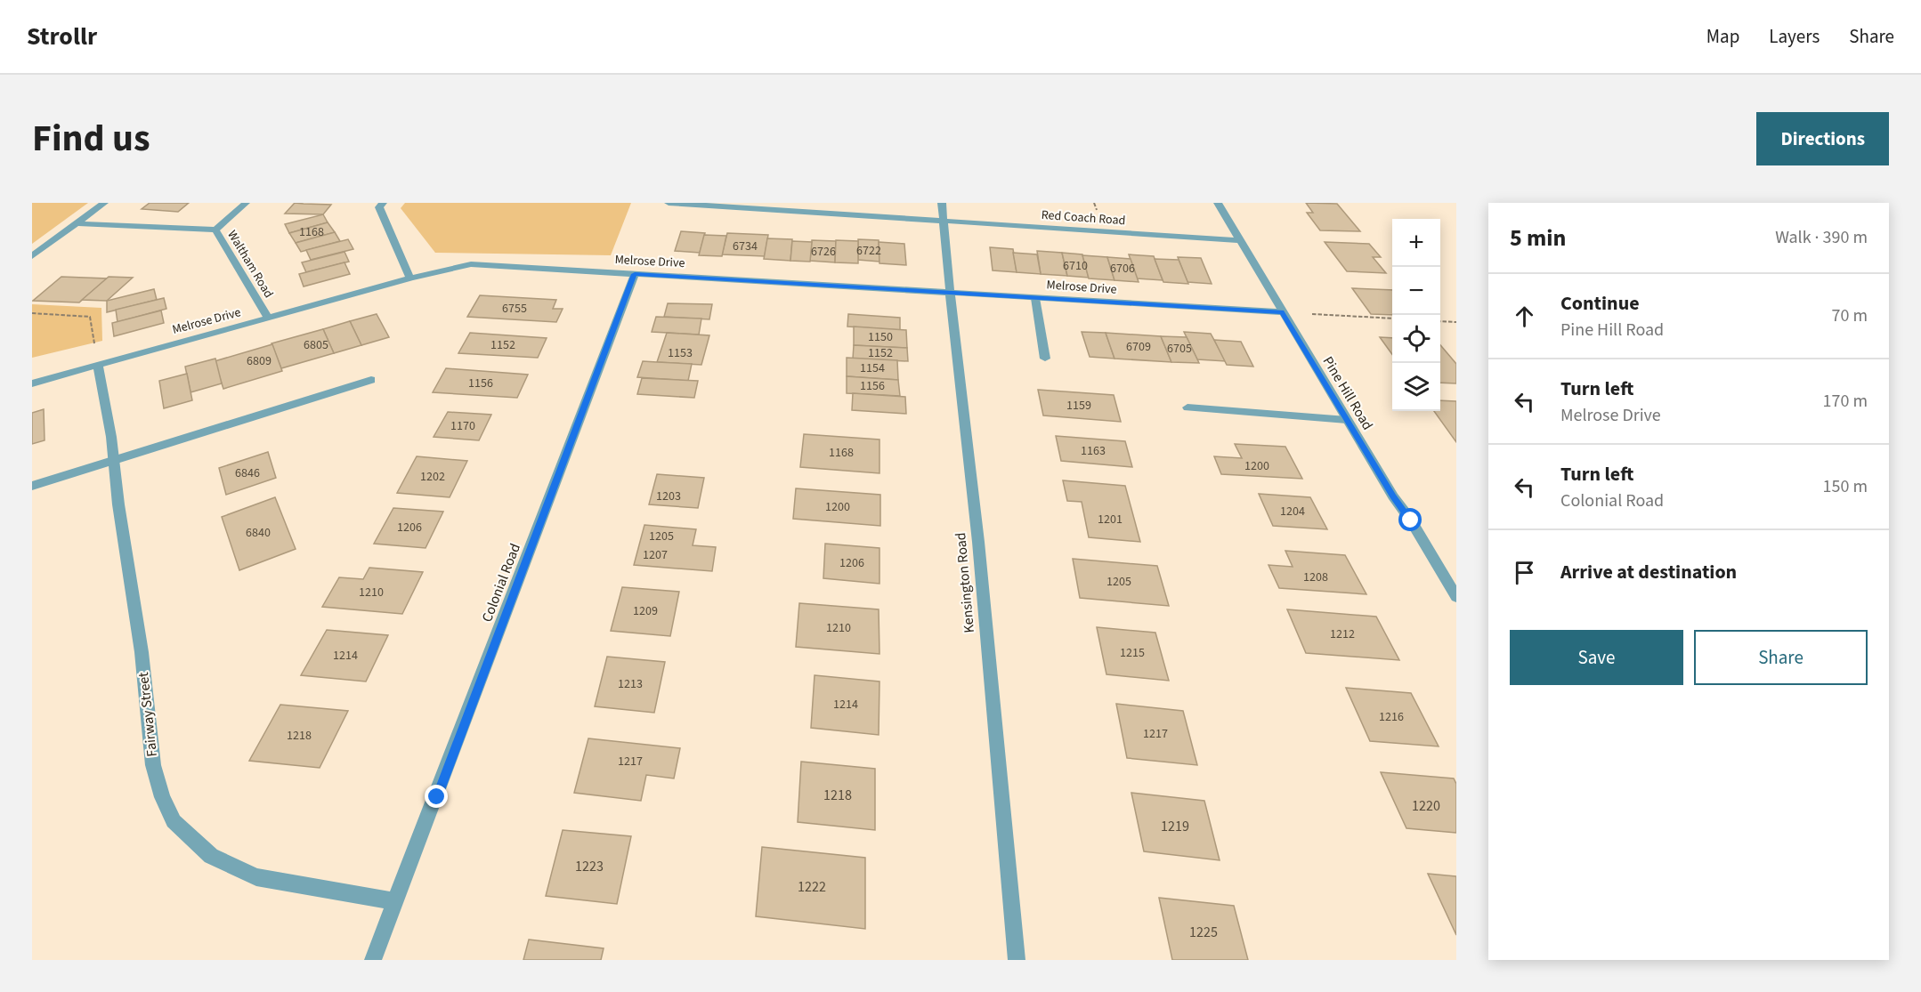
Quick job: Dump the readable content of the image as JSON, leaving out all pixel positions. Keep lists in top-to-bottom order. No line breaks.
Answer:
{"streets":{"street":["Red Coach Road","Melrose Drive","Waltham Road","Pine Hill Road","Colonial Road","Kensington Road","Fairway Street"]},"crossings":[["Red Coach Road","Pine Hill Road"],["Red Coach Road","Kensington Road"],["Melrose Drive","Waltham Road"],["Melrose Drive","Pine Hill Road"],["Melrose Drive","Colonial Road"],["Melrose Drive","Kensington Road"],["Melrose Drive","Fairway Street"],["Colonial Road","Fairway Street"]],"house_numbers":["1168","6734","6722","6726","6710","6706","6755","1150","6805","1152","6709","6705","1153","1152","6809","1154","1156","1156","1159","1170","1163","1168","1200","6846","1202","1203","1200","1204","1201","1206","6840","1205","1207","1206","1208","1205","1210","1209","1210","1212","1215","1214","1213","1214","1216","1217","1218","1217","1218","1220","1219","1223","1222","1225"],"page":{"header":"Strollr","nav":["Map","Layers","Share"],"title":"Find us","buttons":["Directions",["Save","Share"]],"heading":["5 min","Walk · 390 m"],"map_buttons":["+","−"],"list":[["Continue","Pine Hill Road","70 m"],["Turn left","Melrose Drive","170 m"],["Turn left","Colonial Road","150 m"],"Arrive at destination"]}}
